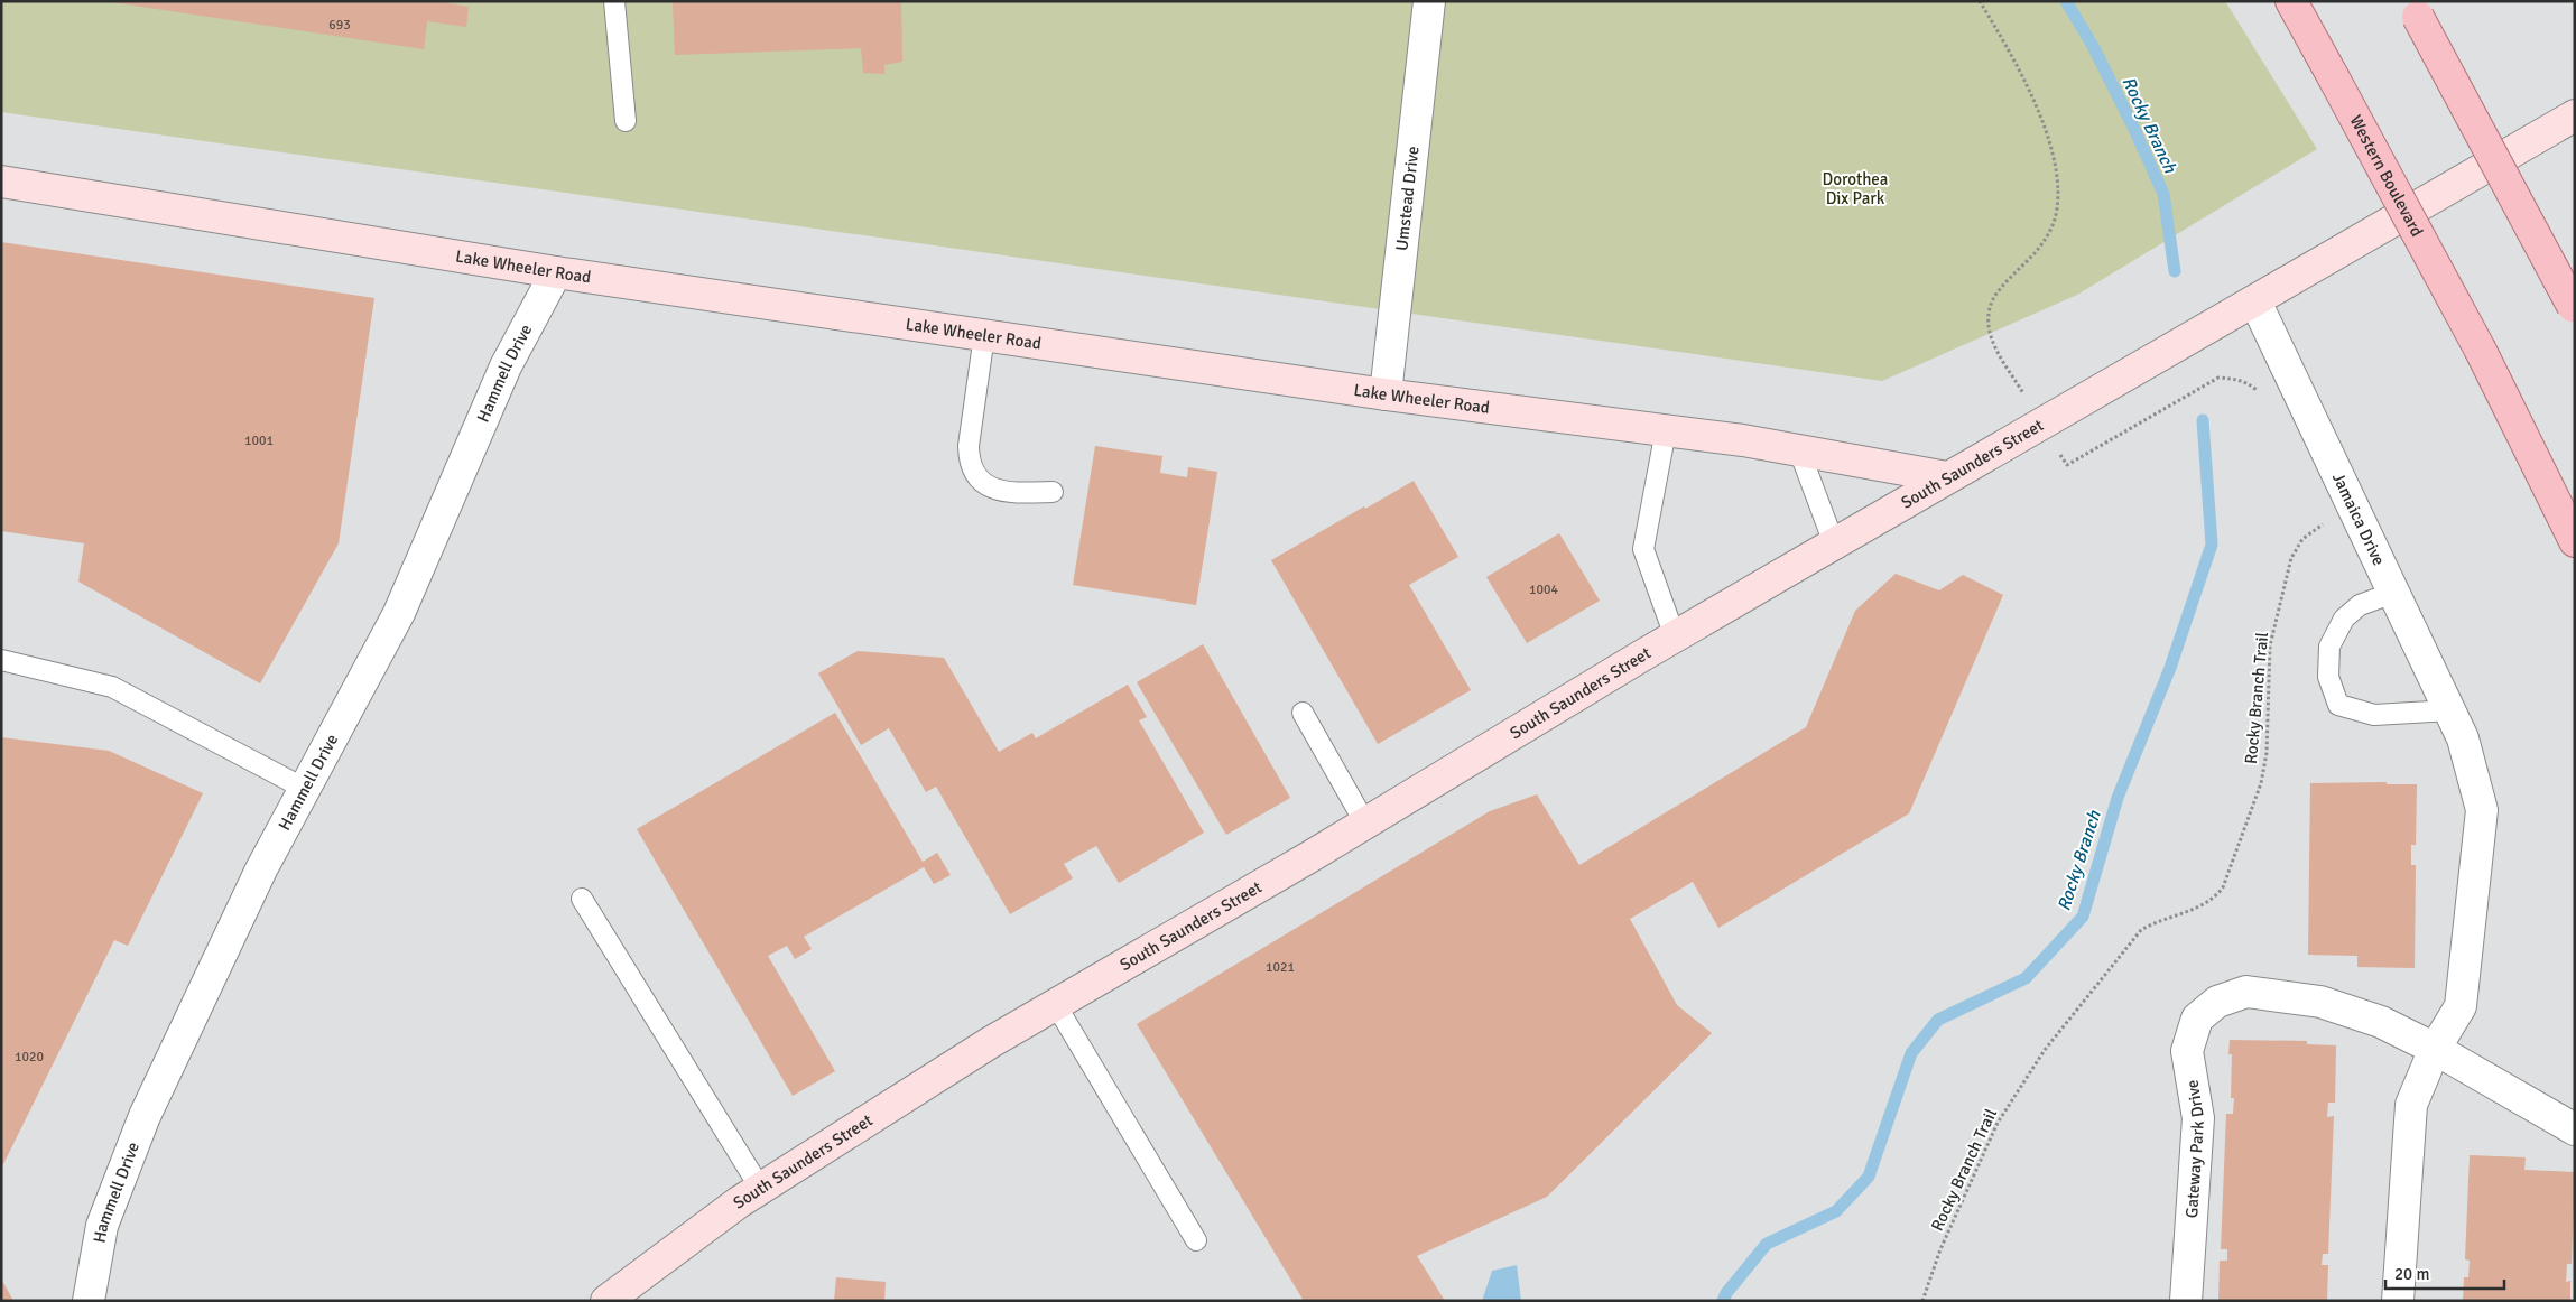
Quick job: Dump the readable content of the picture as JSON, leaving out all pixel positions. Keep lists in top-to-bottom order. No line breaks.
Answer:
{"streets":{"main road":["Western Boulevard","Lake Wheeler Road","South Saunders Street"],"street":["Umstead Drive","Hammell Drive","Jamaica Drive","Gateway Park Drive"],"path":["Rocky Branch Trail"]},"crossings":[["Umstead Drive","Lake Wheeler Road"],["Lake Wheeler Road","Hammell Drive"],["Lake Wheeler Road","South Saunders Street"],["South Saunders Street","Jamaica Drive"]],"water":["Rocky Branch"],"parks":["Dorothea Dix Park"],"house_numbers":["693","1001","1004","1021","1020"],"scale_bar":"20 m"}
